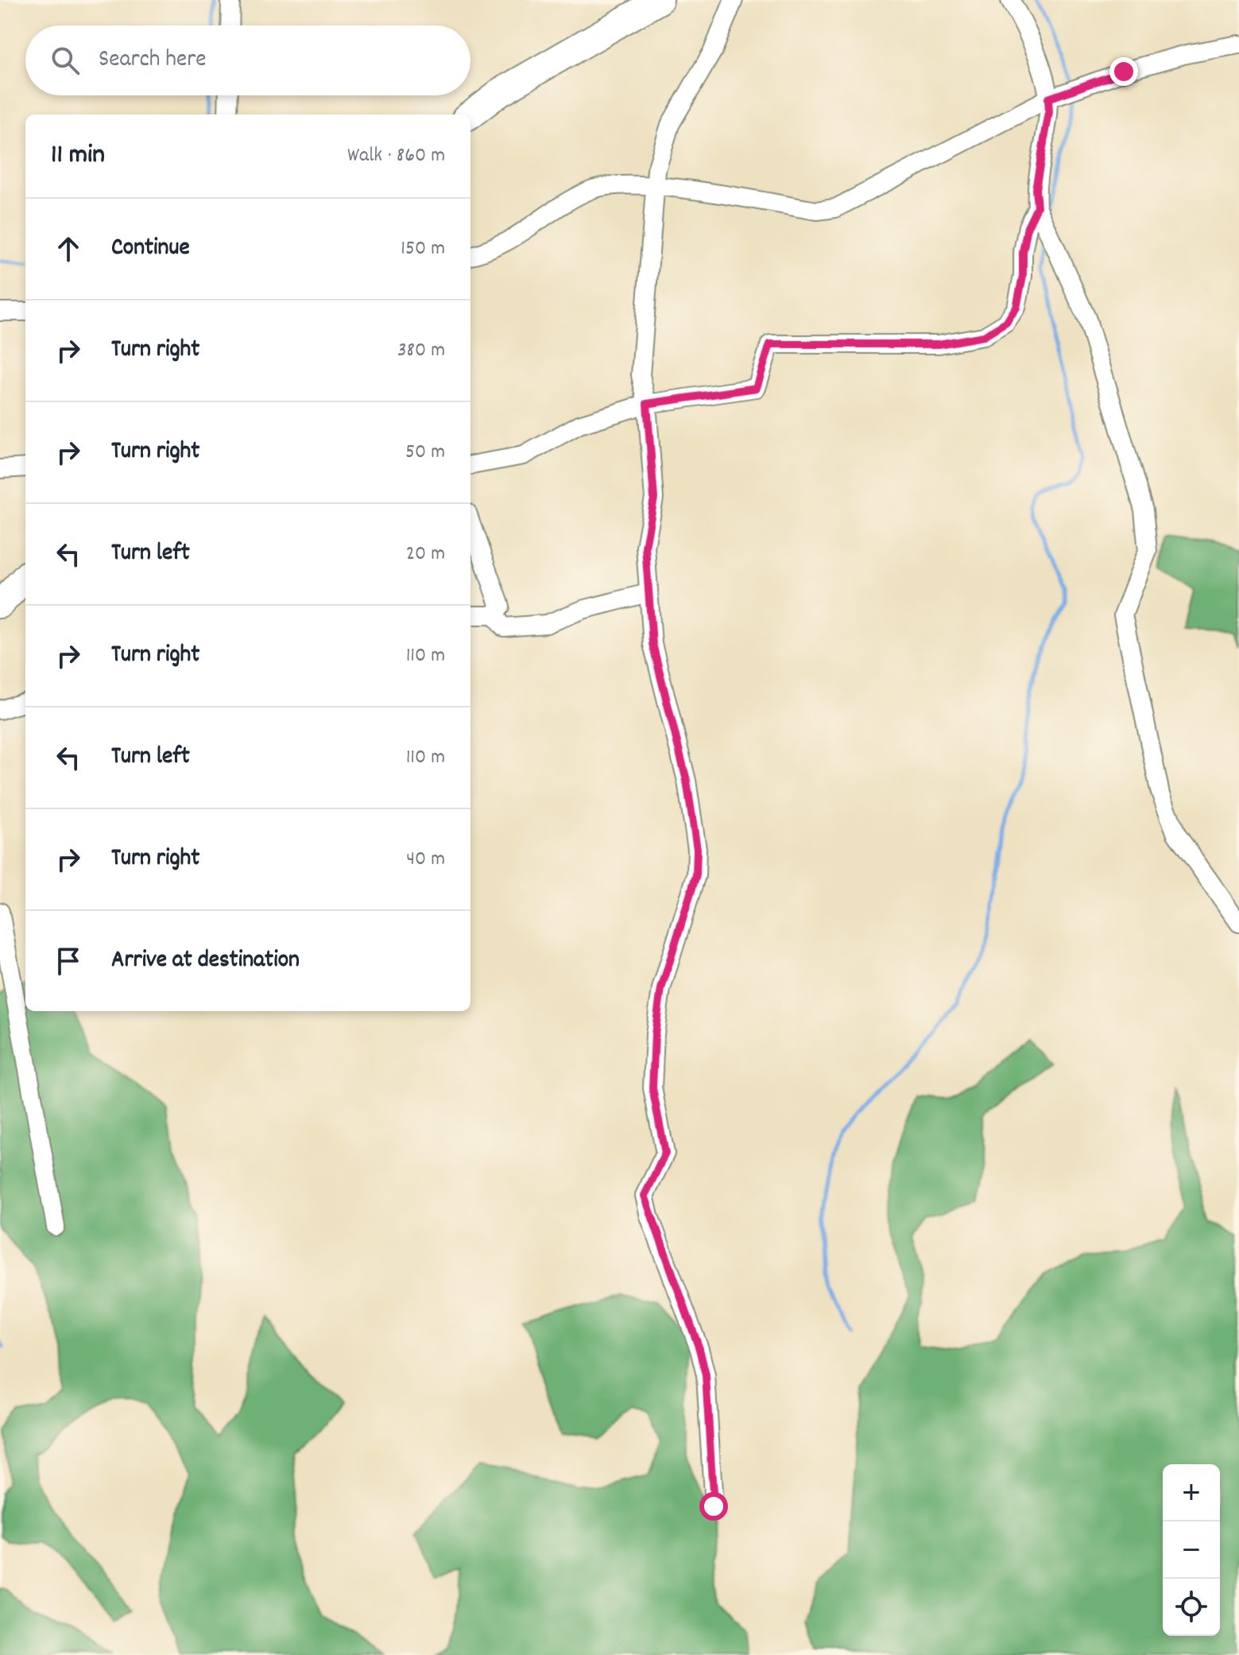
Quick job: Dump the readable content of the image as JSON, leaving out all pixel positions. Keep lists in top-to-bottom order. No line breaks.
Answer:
{"page":{"search":"Search here","heading":["11 min","Walk · 860 m"],"list":[["Continue","150 m"],["Turn right","380 m"],["Turn right","50 m"],["Turn left","20 m"],["Turn right","110 m"],["Turn left","110 m"],["Turn right","40 m"],"Arrive at destination"],"map_buttons":["+","−"]}}
